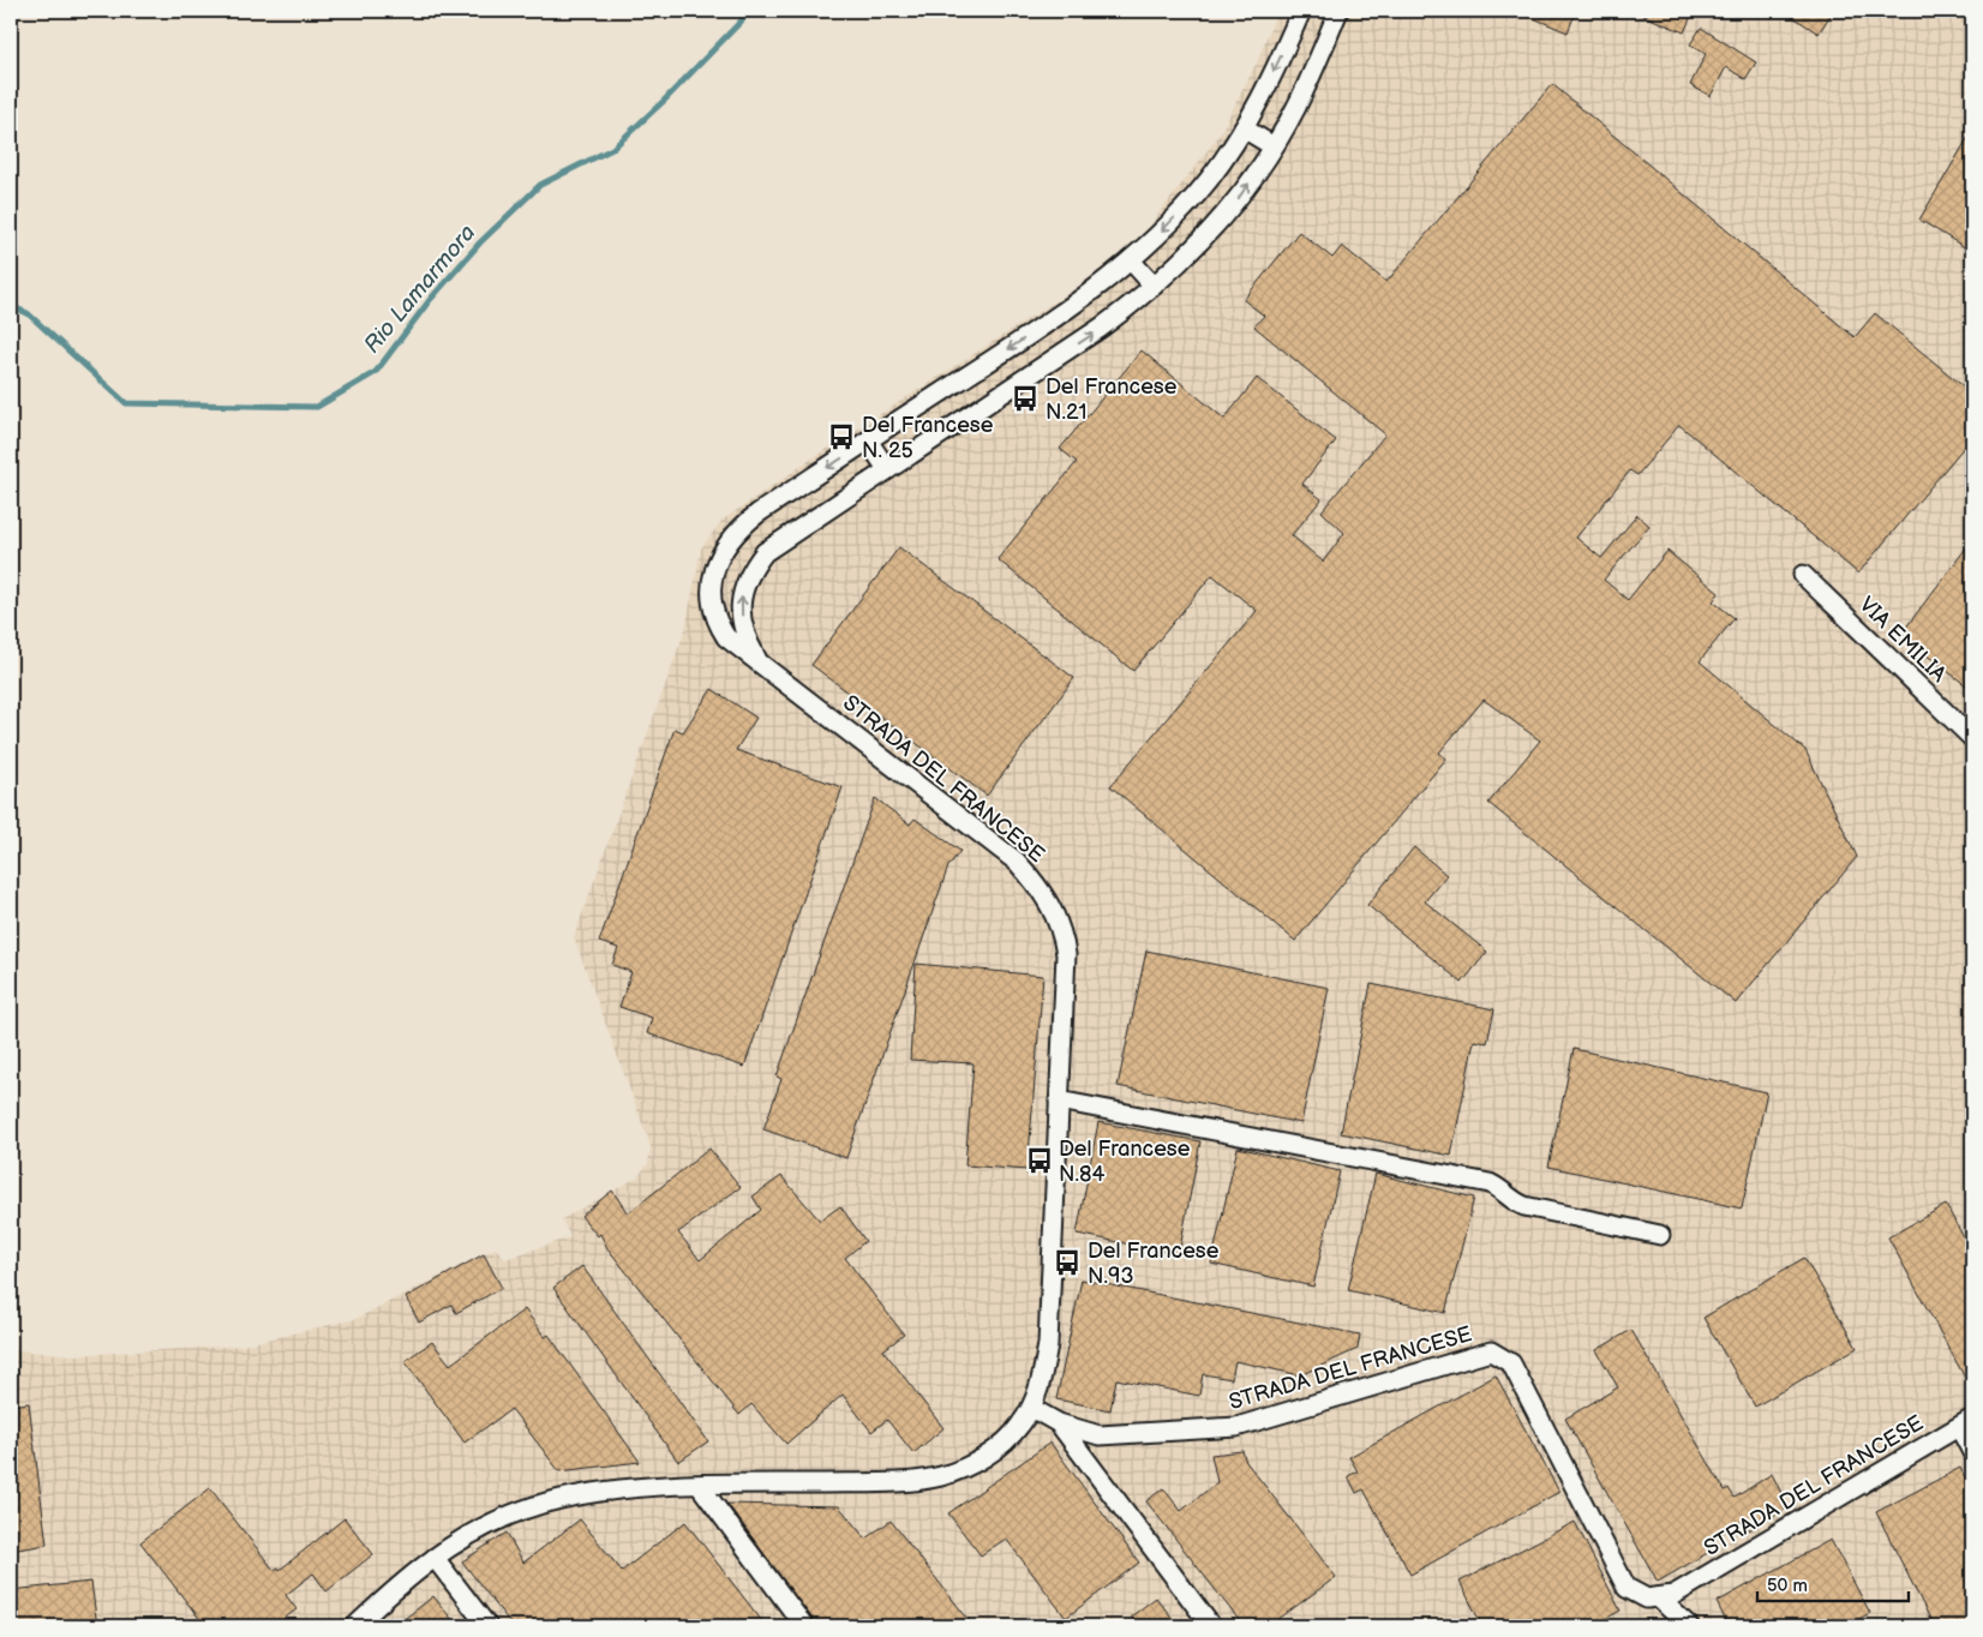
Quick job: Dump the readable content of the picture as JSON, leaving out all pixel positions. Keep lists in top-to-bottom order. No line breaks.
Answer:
{"streets":{"street":["VIA EMILIA","STRADA DEL FRANCESE"]},"water":["Rio Lamarmora"],"places":{"bus stop":["Del Francese N.21","Del Francese N. 25","Del Francese N.84","Del Francese N.93"]},"scale_bar":"50 m"}
